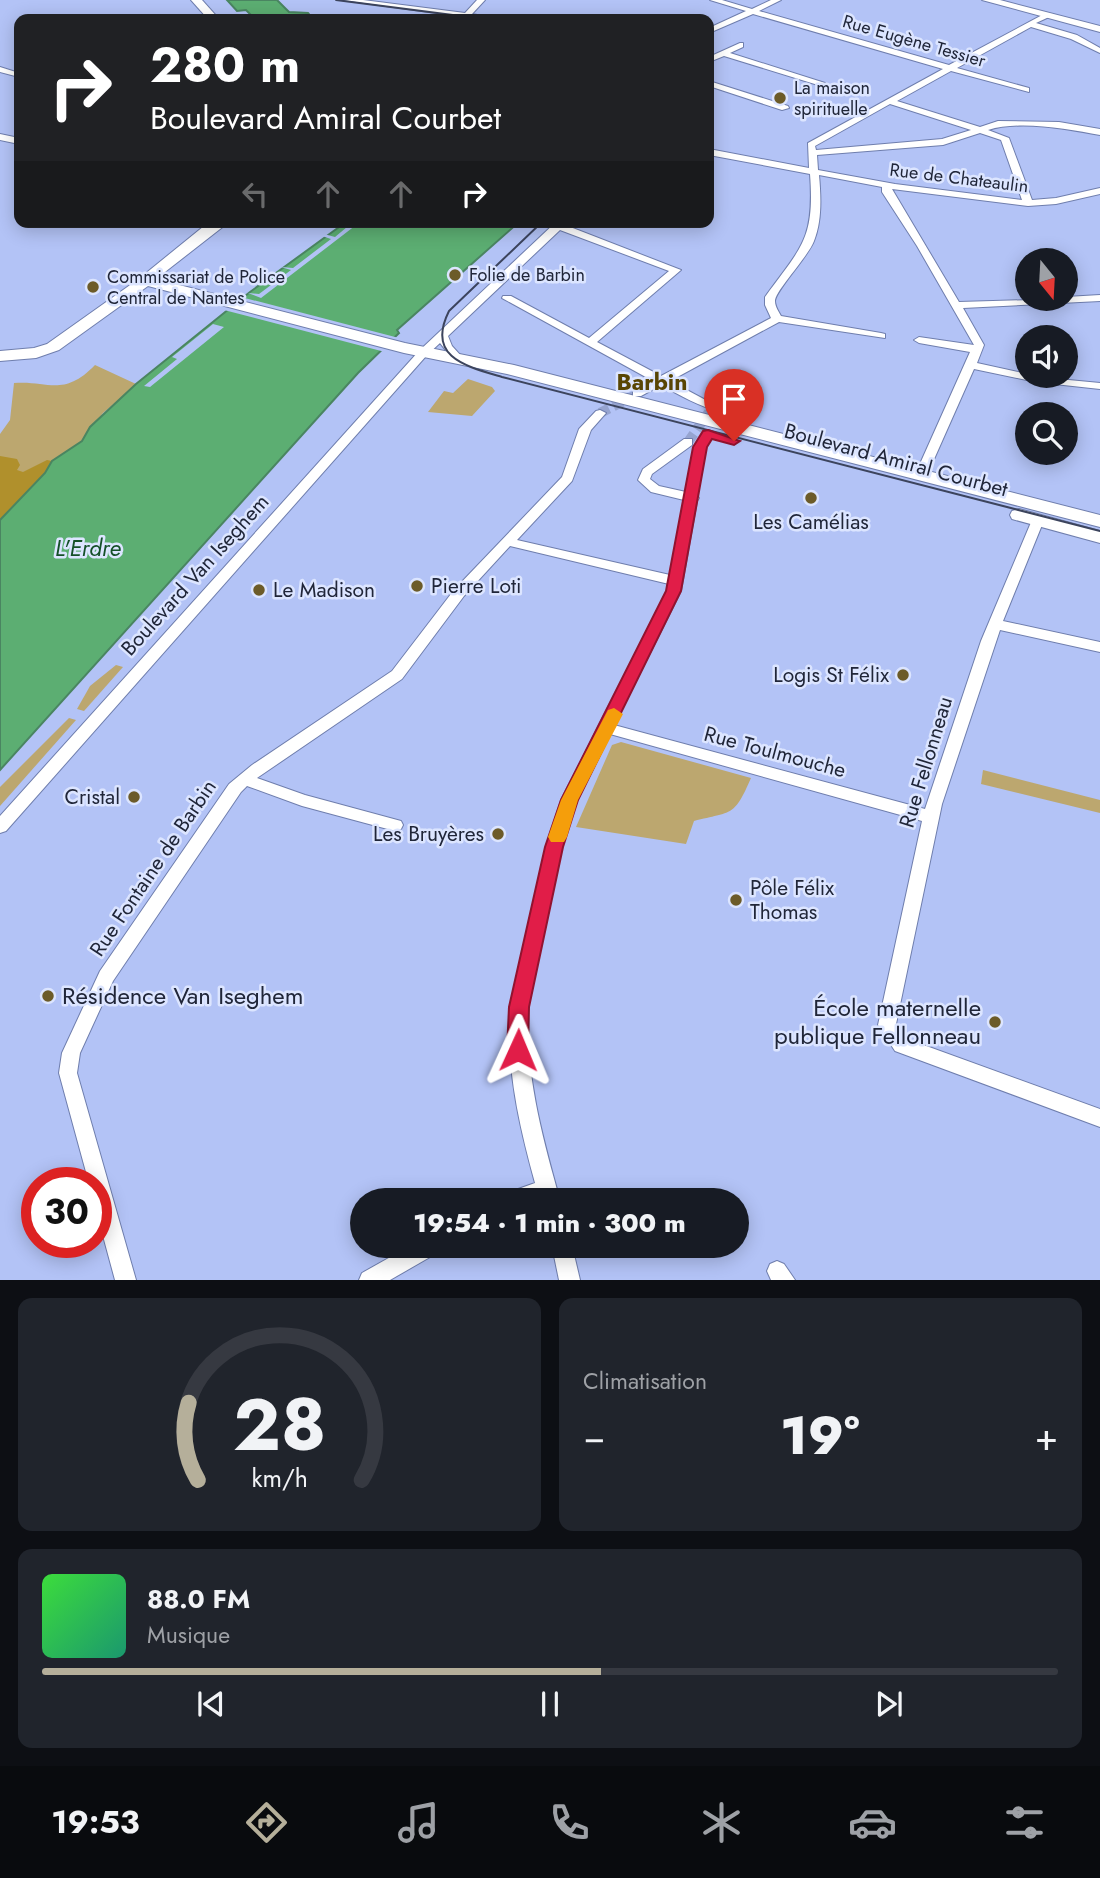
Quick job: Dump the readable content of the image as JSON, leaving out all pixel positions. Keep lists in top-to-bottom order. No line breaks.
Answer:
{"streets":{"street":["Rue Eugène Tessier","Rue de Chateaulin","Boulevard Amiral Courbet","Boulevard Van Iseghem","Rue Toulmouche","Rue Fellonneau","Rue Fontaine de Barbin"]},"crossings":[["Boulevard Amiral Courbet","Boulevard Van Iseghem"],["Boulevard Amiral Courbet","Rue Fellonneau"],["Rue Toulmouche","Rue Fellonneau"]],"districts":["Barbin"],"water":["L'Erdre"],"places":["La maison spirituelle","Folie de Barbin","Commissariat de Police Central de Nantes","Les Camélias","Pierre Loti","Le Madison","Logis St Félix","Cristal","Les Bruyères","Pôle Félix Thomas","Résidence Van Iseghem","École maternelle publique Fellonneau"],"north":"bottom","page":{"turn":["280 m","Boulevard Amiral Courbet"],"limit":"30","trip":"19:54 · 1 min · 300 m","tile":"Climatisation","heat":["−","19°","+"],"song":["88.0 FM","Musique"],"tabs":"19:53","gauge":["28","km/h"]}}
